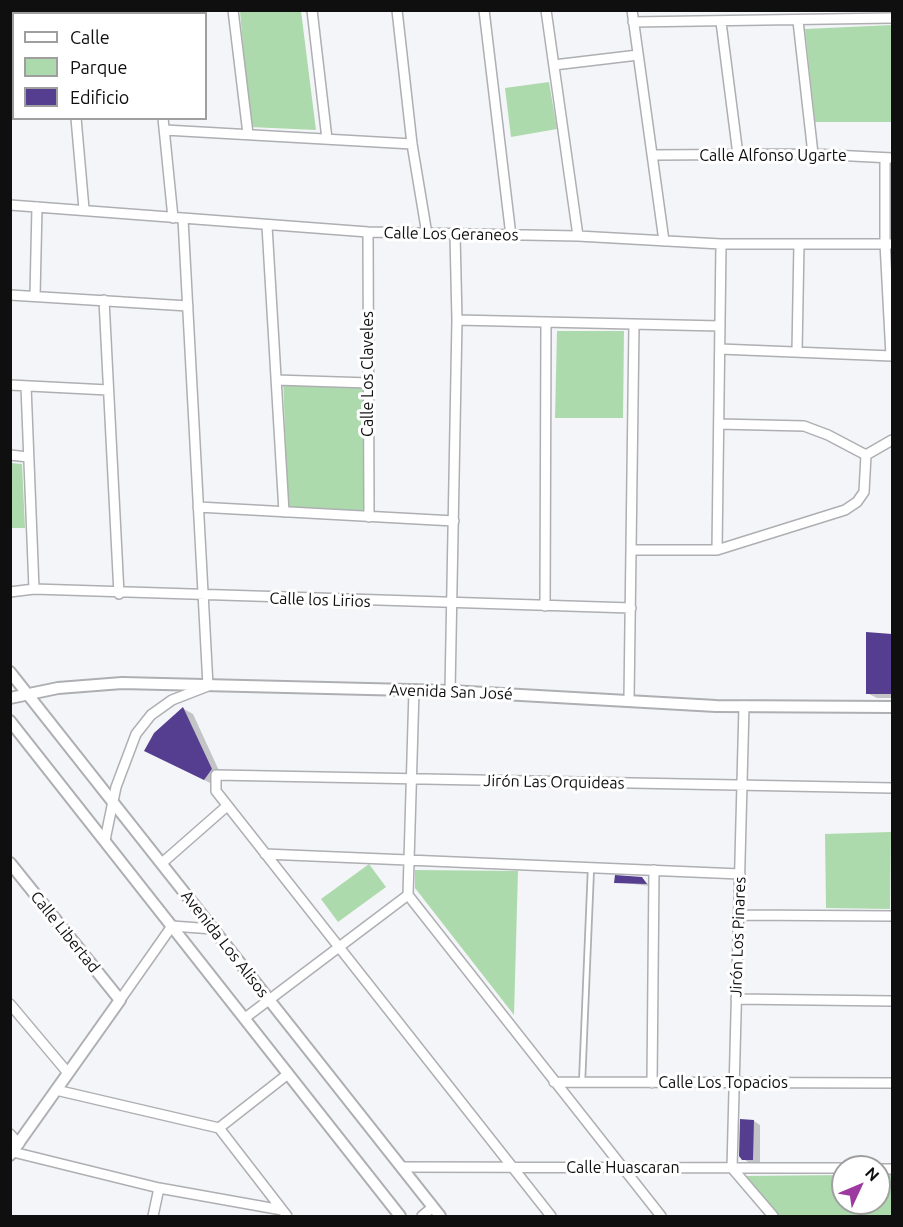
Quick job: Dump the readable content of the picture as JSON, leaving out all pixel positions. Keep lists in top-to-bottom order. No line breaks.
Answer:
{"streets":{"street":["Calle Alfonso Ugarte","Calle Los Geraneos","Calle Los Claveles","Calle los Lirios","Avenida San José","Jirón Las Orquideas","Calle Libertad","Jirón Los Pinares","Avenida Los Alisos","Calle Los Topacios","Calle Huascaran"]},"crossings":[["Calle Los Geraneos","Calle Los Claveles"],["Avenida San José","Jirón Los Pinares"],["Avenida San José","Avenida Los Alisos"],["Jirón Las Orquideas","Jirón Los Pinares"],["Jirón Los Pinares","Calle Los Topacios"],["Jirón Los Pinares","Calle Huascaran"],["Avenida Los Alisos","Calle Huascaran"]],"legend":["Calle","Parque","Edificio"],"north":"top right"}
